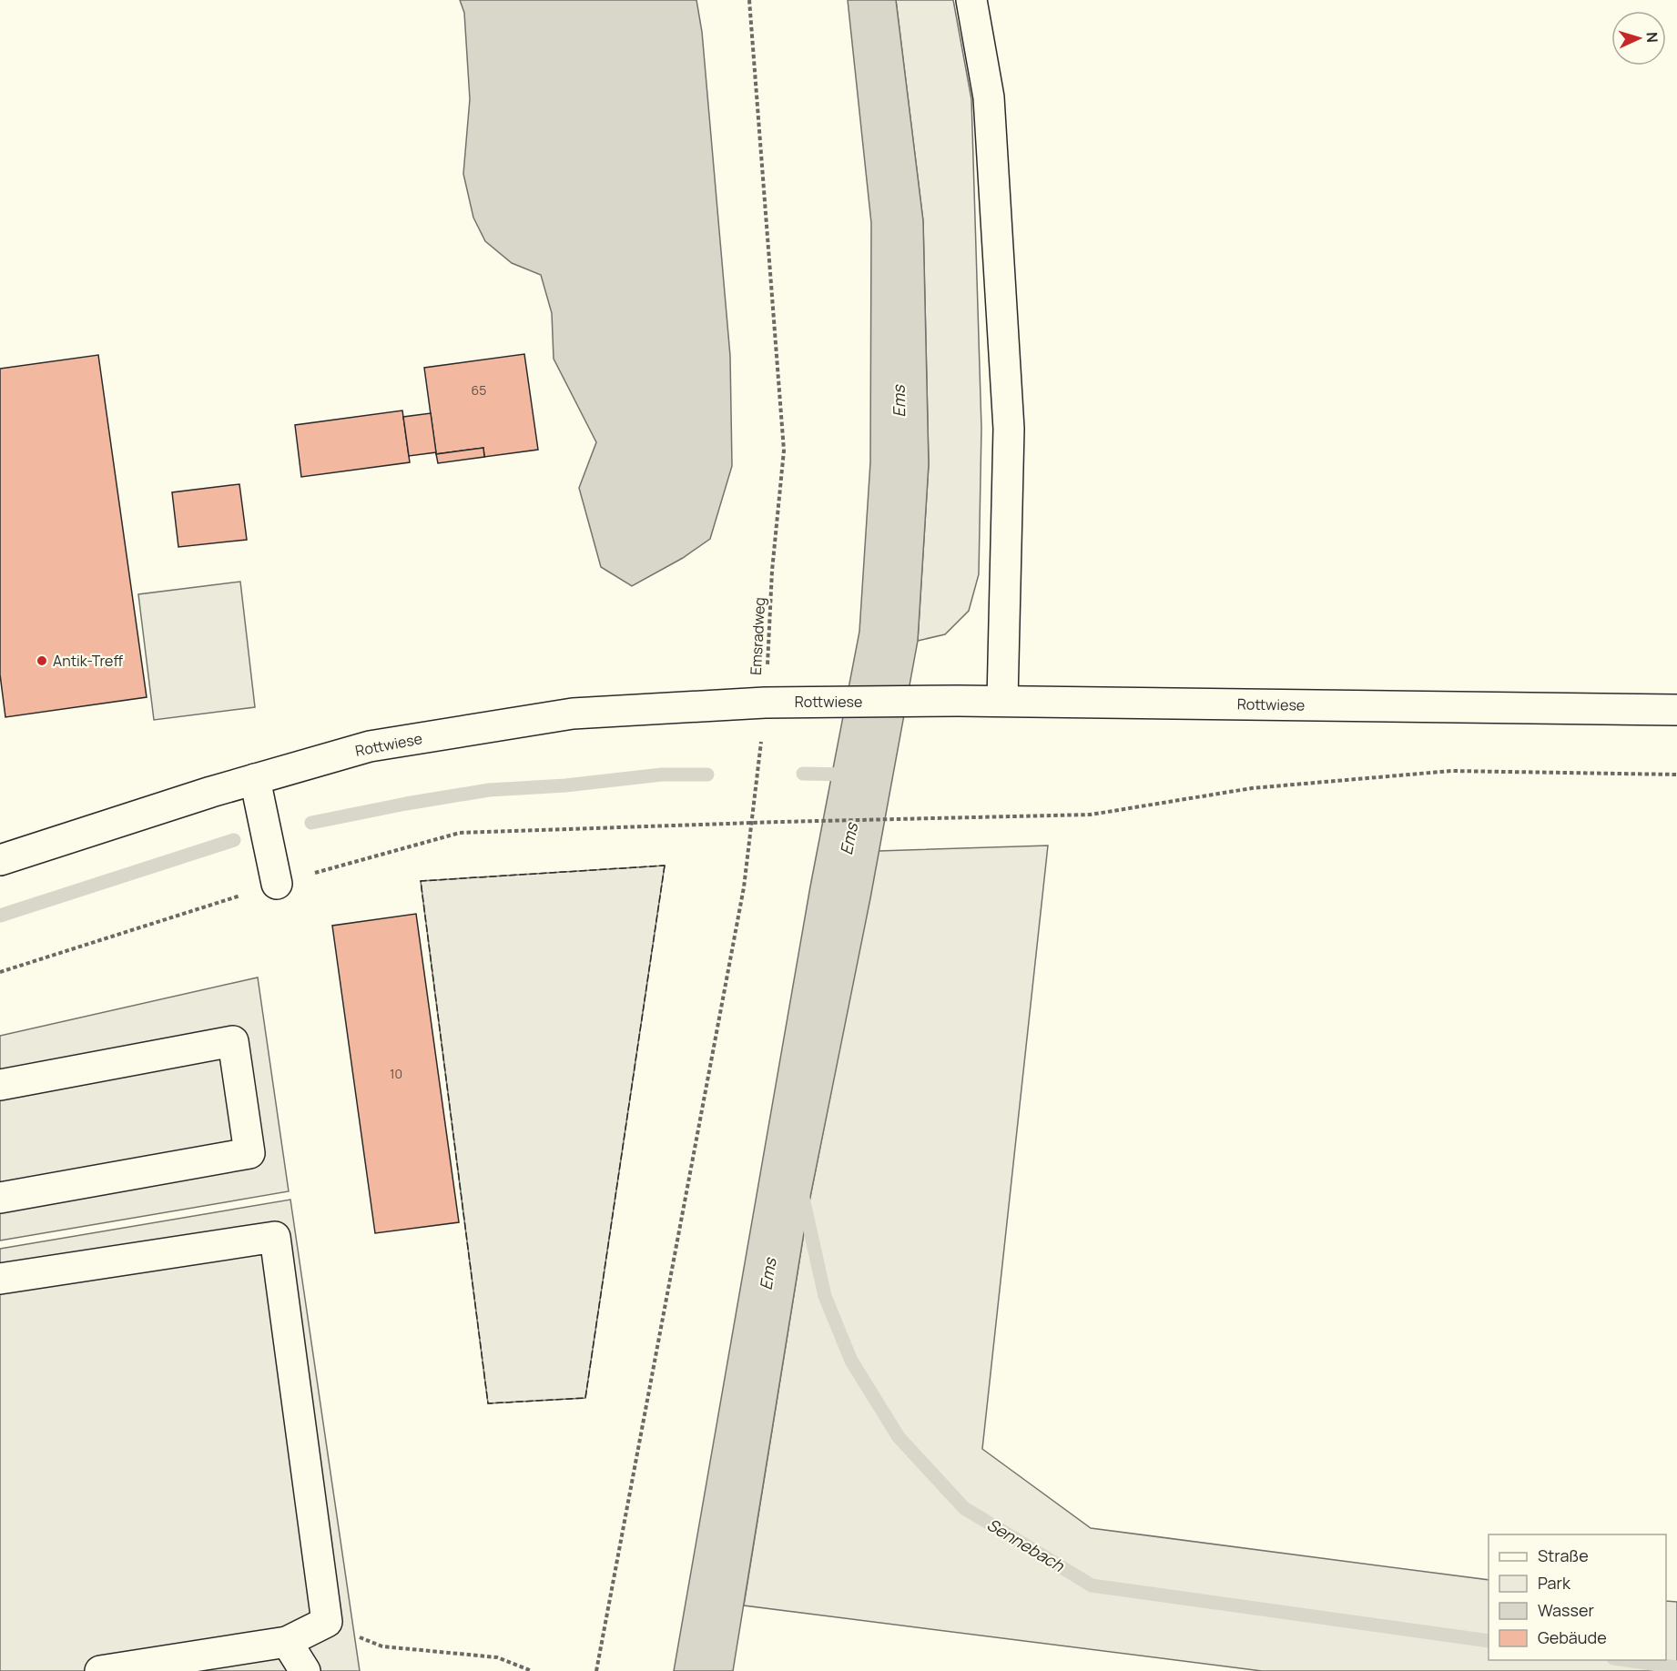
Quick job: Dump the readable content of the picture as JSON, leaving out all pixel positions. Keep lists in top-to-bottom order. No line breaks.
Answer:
{"streets":{"street":["Rottwiese"],"path":["Emsradweg"]},"crossings":[["Emsradweg","Rottwiese"]],"water":["Ems","Sennebach"],"places":["Antik-Treff"],"house_numbers":["65","10"],"legend":["Straße","Park","Wasser","Gebäude"],"north":"right"}
